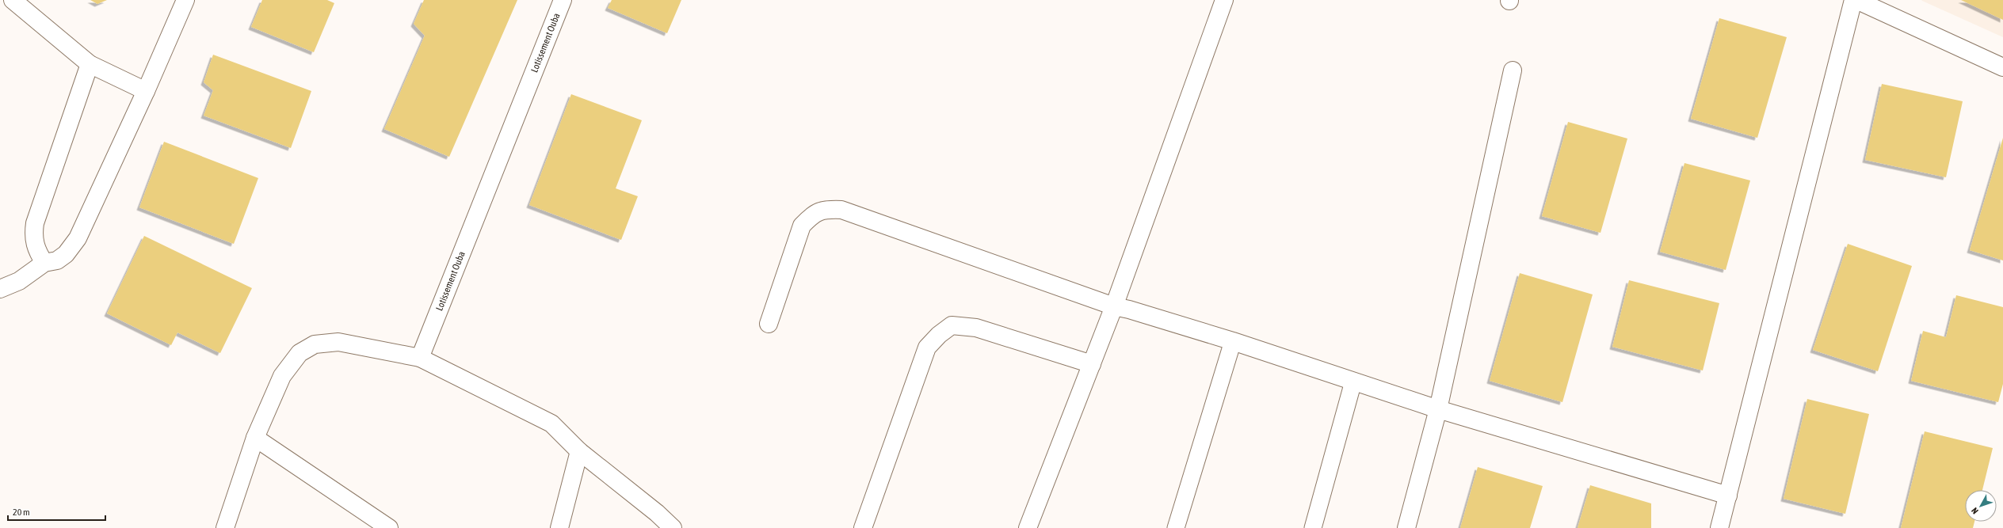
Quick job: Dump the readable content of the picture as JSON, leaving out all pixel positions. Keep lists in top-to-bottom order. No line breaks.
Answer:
{"streets":{"street":["Lotissement Ouba"]},"scale_bar":"20 m","north":"bottom left"}
